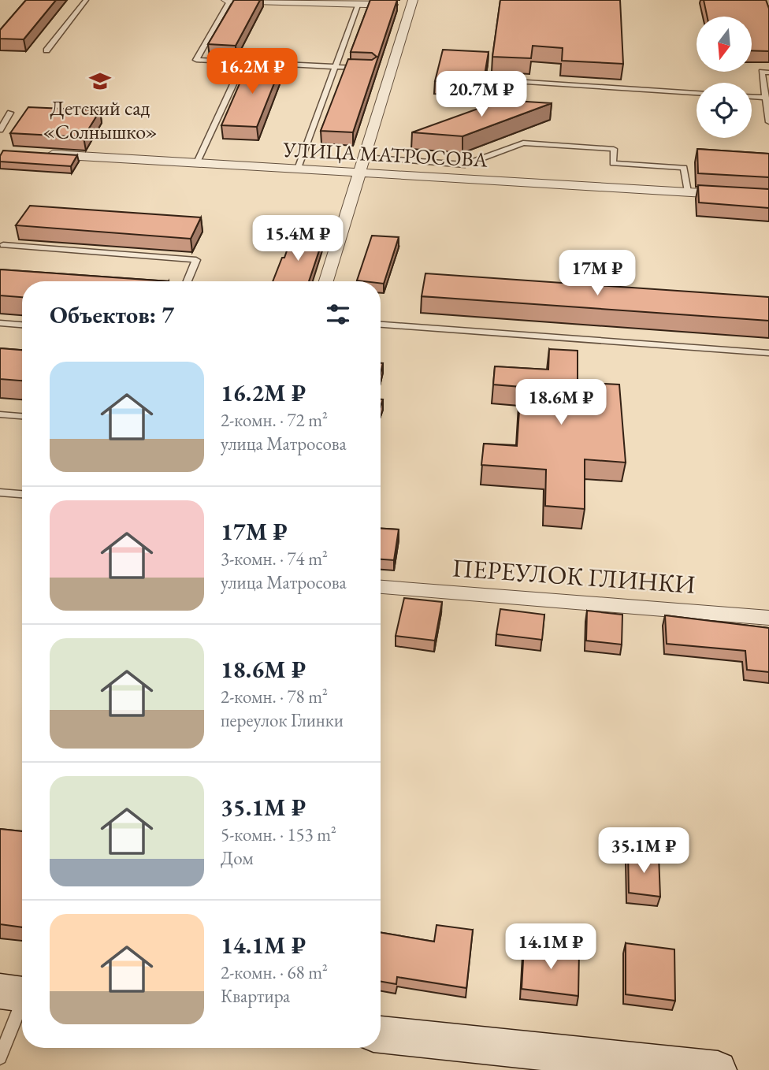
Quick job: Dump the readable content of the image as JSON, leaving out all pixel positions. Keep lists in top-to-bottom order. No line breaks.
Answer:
{"streets":{"street":["УЛИЦА МАТРОСОВА","ПЕРЕУЛОК ГЛИНКИ"]},"places":{"school or university":["Детский сад «Солнышко»"]},"north":"bottom","page":{"price":["16.2M ₽","20.7M ₽","15.4M ₽","17M ₽","18.6M ₽","35.1M ₽","14.1M ₽"],"heading":"Объектов: 7","list":[{"name":"16.2M ₽","note":"2-комн. · 72 m² · улица Матросова"},{"name":"17M ₽","note":"3-комн. · 74 m² · улица Матросова"},{"name":"18.6M ₽","note":"2-комн. · 78 m² · переулок Глинки"},{"name":"35.1M ₽","note":"5-комн. · 153 m² · Дом"},{"name":"14.1M ₽","note":"2-комн. · 68 m² · Квартира"}]}}
